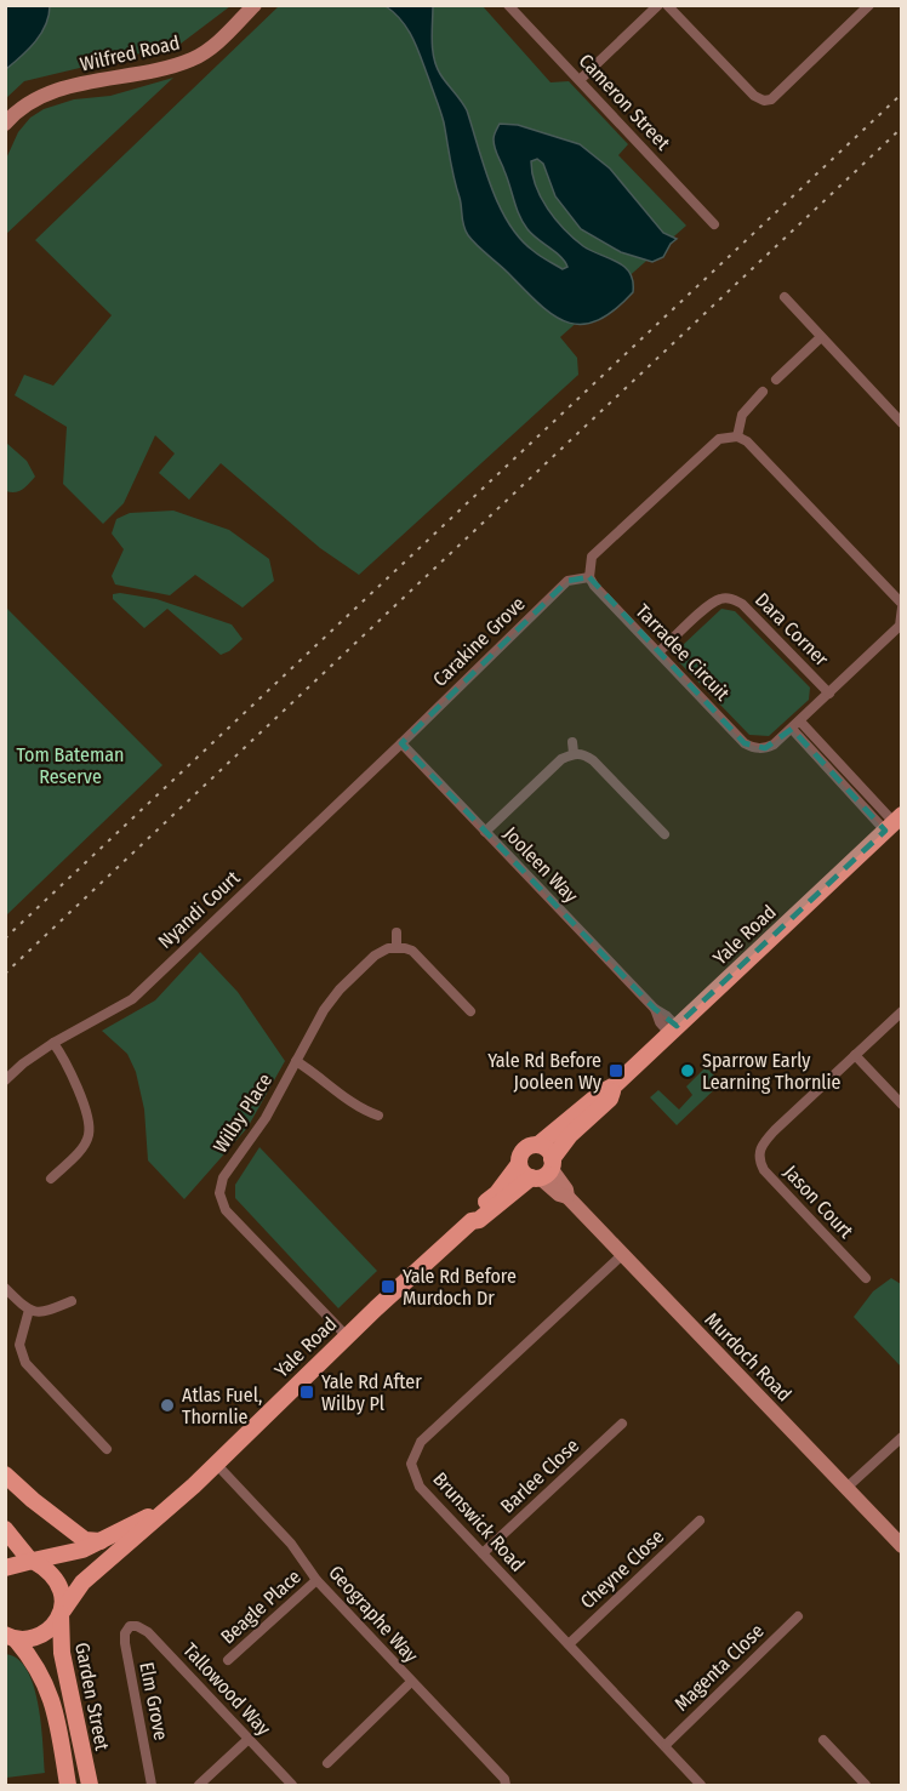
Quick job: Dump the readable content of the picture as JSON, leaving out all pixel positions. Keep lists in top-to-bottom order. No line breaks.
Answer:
{"streets":{"main road":["Wilfred Road","Yale Road","Murdoch Road","Garden Street"],"street":["Cameron Street","Dara Corner","Carakine Grove","Tarradee Circuit","Jooleen Way","Nyandi Court","Wilby Place","Jason Court","Barlee Close","Brunswick Road","Cheyne Close","Beagle Place","Geographe Way","Magenta Close","Tallowood Way","Elm Grove"]},"crossings":[["Dara Corner","Tarradee Circuit"],["Carakine Grove","Tarradee Circuit"],["Carakine Grove","Jooleen Way"],["Carakine Grove","Nyandi Court"],["Jooleen Way","Nyandi Court"],["Jooleen Way","Yale Road"],["Yale Road","Wilby Place"],["Yale Road","Murdoch Road"],["Yale Road","Geographe Way"],["Yale Road","Garden Street"],["Murdoch Road","Brunswick Road"],["Barlee Close","Brunswick Road"],["Brunswick Road","Cheyne Close"],["Brunswick Road","Magenta Close"],["Beagle Place","Geographe Way"],["Tallowood Way","Elm Grove"]],"parks":["Tom Bateman Reserve"],"places":{"transit":["Yale Rd Before Jooleen Wy","Yale Rd Before Murdoch Dr","Yale Rd After Wilby Pl"],"other":["Sparrow Early Learning Thornlie","Atlas Fuel, Thornlie"]}}
